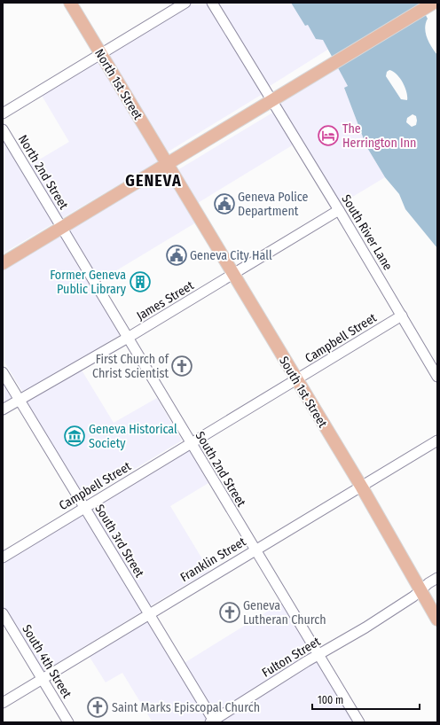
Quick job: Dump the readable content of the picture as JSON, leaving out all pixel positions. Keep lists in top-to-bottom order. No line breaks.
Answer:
{"streets":{"main road":["North 1st Street","South 1st Street"],"street":["North 2nd Street","South River Lane","James Street","Campbell Street","South 2nd Street","South 3rd Street","Franklin Street","Fulton Street","South 4th Street"]},"crossings":[["North 1st Street","South 1st Street"],["North 2nd Street","South 2nd Street"],["South River Lane","James Street"],["South River Lane","Campbell Street"],["James Street","South 1st Street"],["James Street","South 2nd Street"],["James Street","South 3rd Street"],["Campbell Street","South 1st Street"],["Campbell Street","South 2nd Street"],["Campbell Street","South 3rd Street"],["South 1st Street","Franklin Street"],["South 1st Street","Fulton Street"],["South 2nd Street","Franklin Street"],["South 2nd Street","Fulton Street"],["South 3rd Street","Franklin Street"],["South 3rd Street","Fulton Street"],["Franklin Street","South 4th Street"]],"districts":["GENEVA"],"places":{"hotel":["The Herrington Inn"],"public building":["Geneva Police Department","Geneva City Hall"],"building":["Former Geneva Public Library"],"church":["First Church of Christ Scientist","Geneva Lutheran Church","Saint Marks Episcopal Church"],"museum":["Geneva Historical Society"]},"scale_bar":"100 m"}
